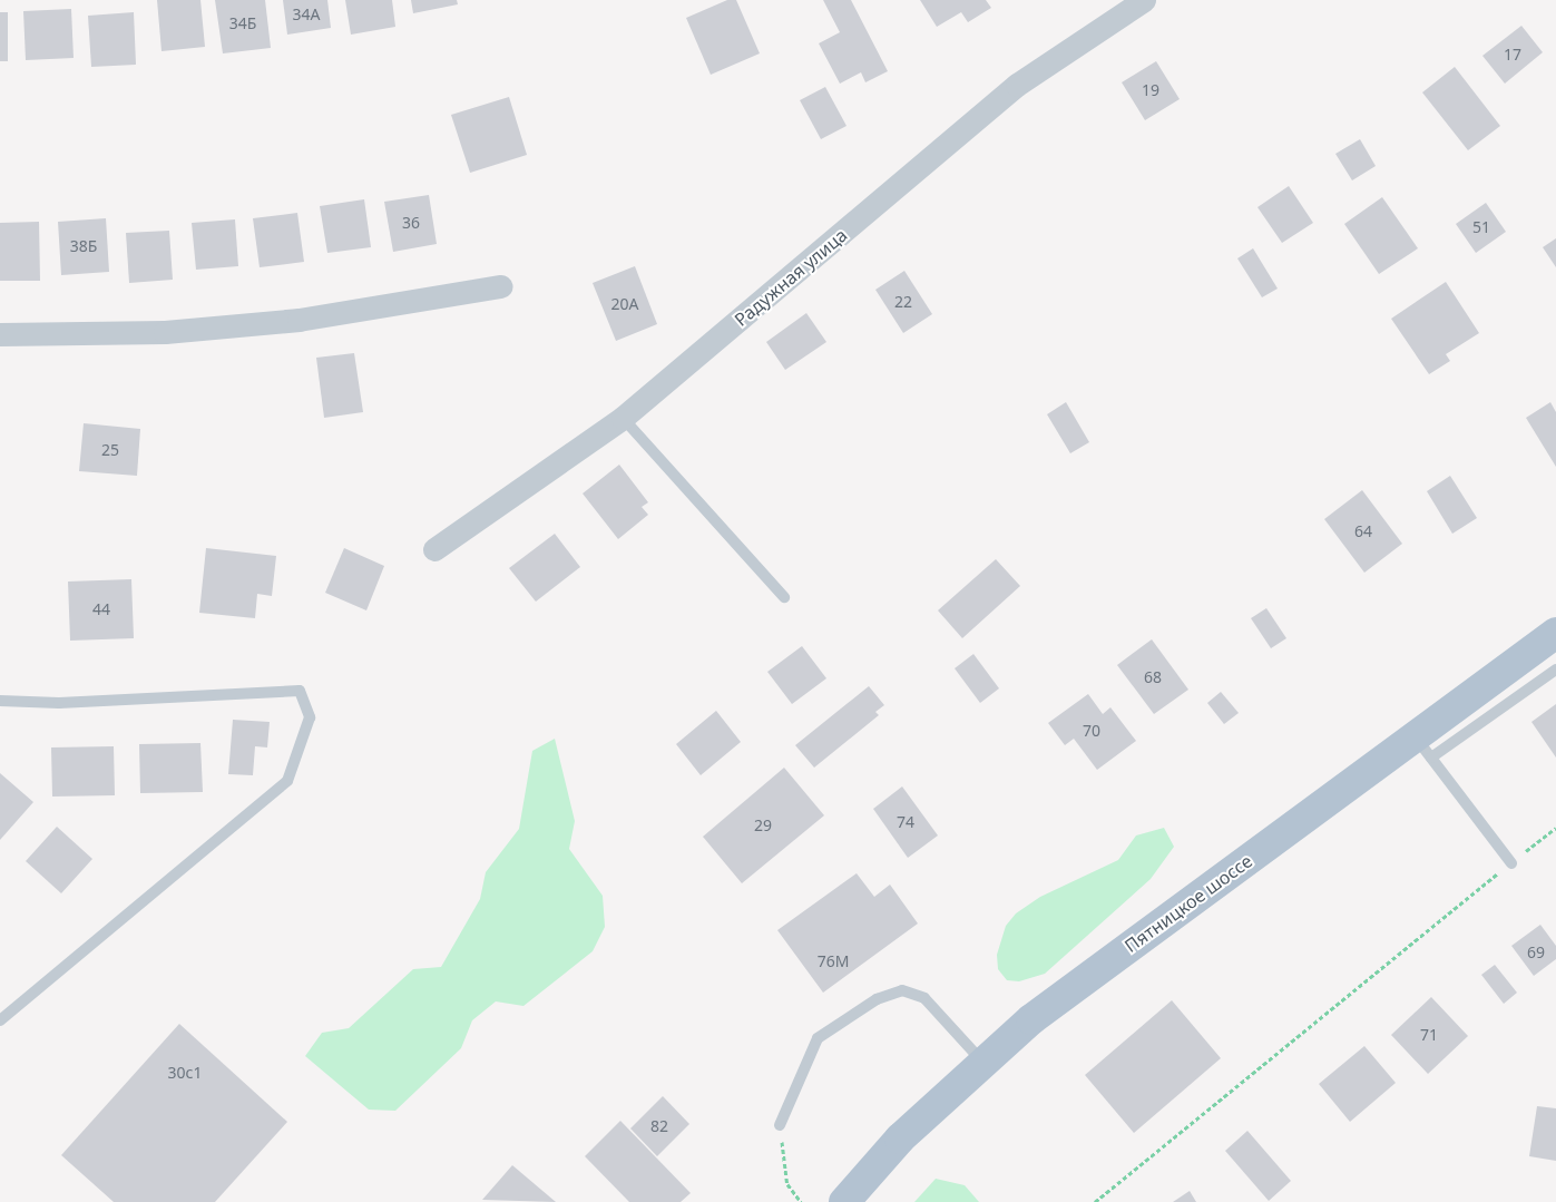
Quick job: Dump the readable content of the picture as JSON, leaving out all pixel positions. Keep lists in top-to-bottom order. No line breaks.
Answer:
{"streets":{"main road":["Пятницкое шоссе"],"street":["Радужная улица"]},"house_numbers":["34А","34Б","17","19","36","51","38Б","22","20А","25","64","44","68","70","74","29","69","76М","71","30с1","82"]}
